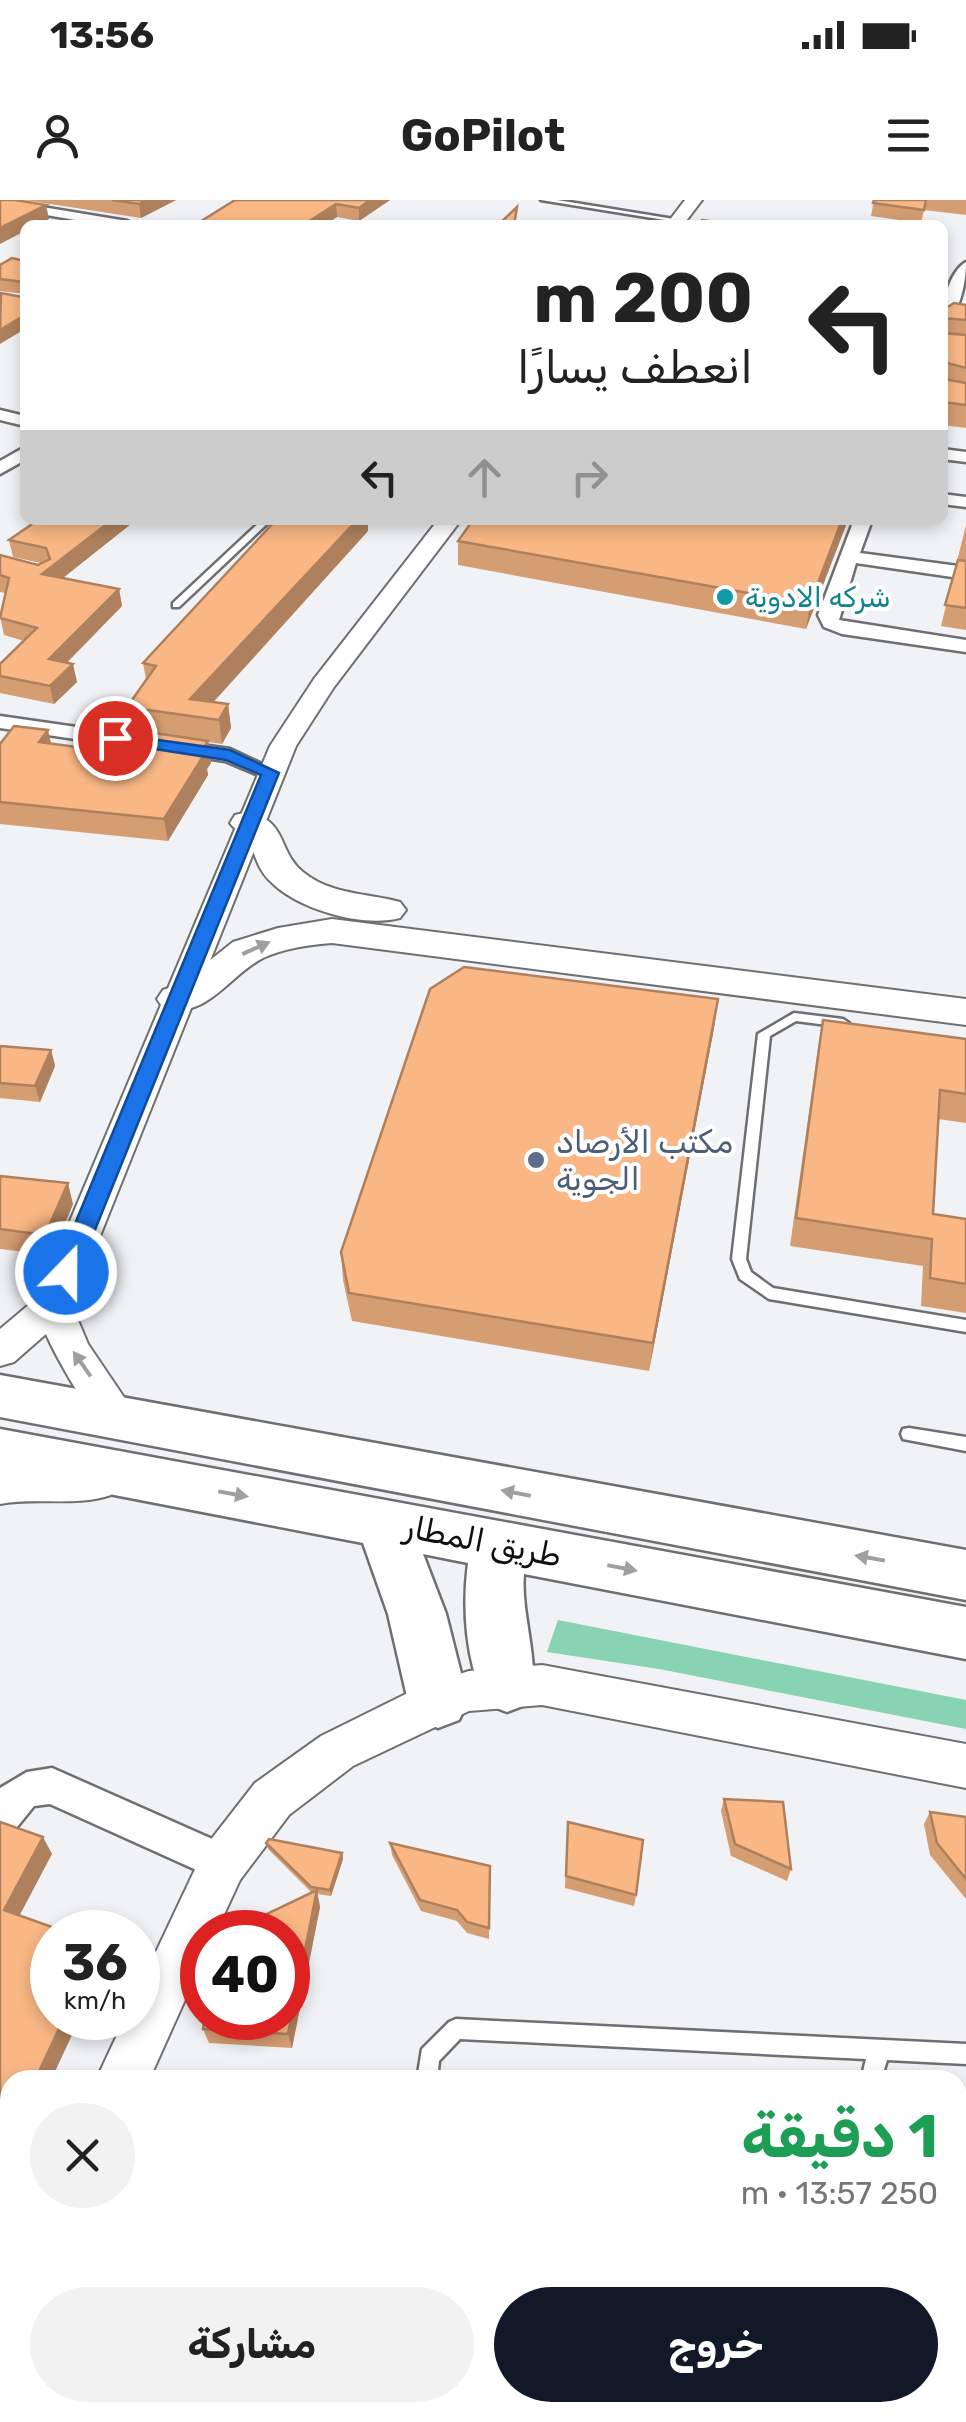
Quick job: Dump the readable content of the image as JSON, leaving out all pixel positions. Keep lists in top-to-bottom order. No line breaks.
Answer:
{"streets":{"highway":["طريق المطار"]},"places":["شركه الادوية","مكتب الأرصاد الجوية"],"page":{"status":"13:56","header":"GoPilot","turn":["200 m","انعطف يسارًا"],"speed":"36 km/h","limit":"40","heading":["1 دقيقة","250 m · 13:57"],"buttons":["خروج","مشاركة"]}}
